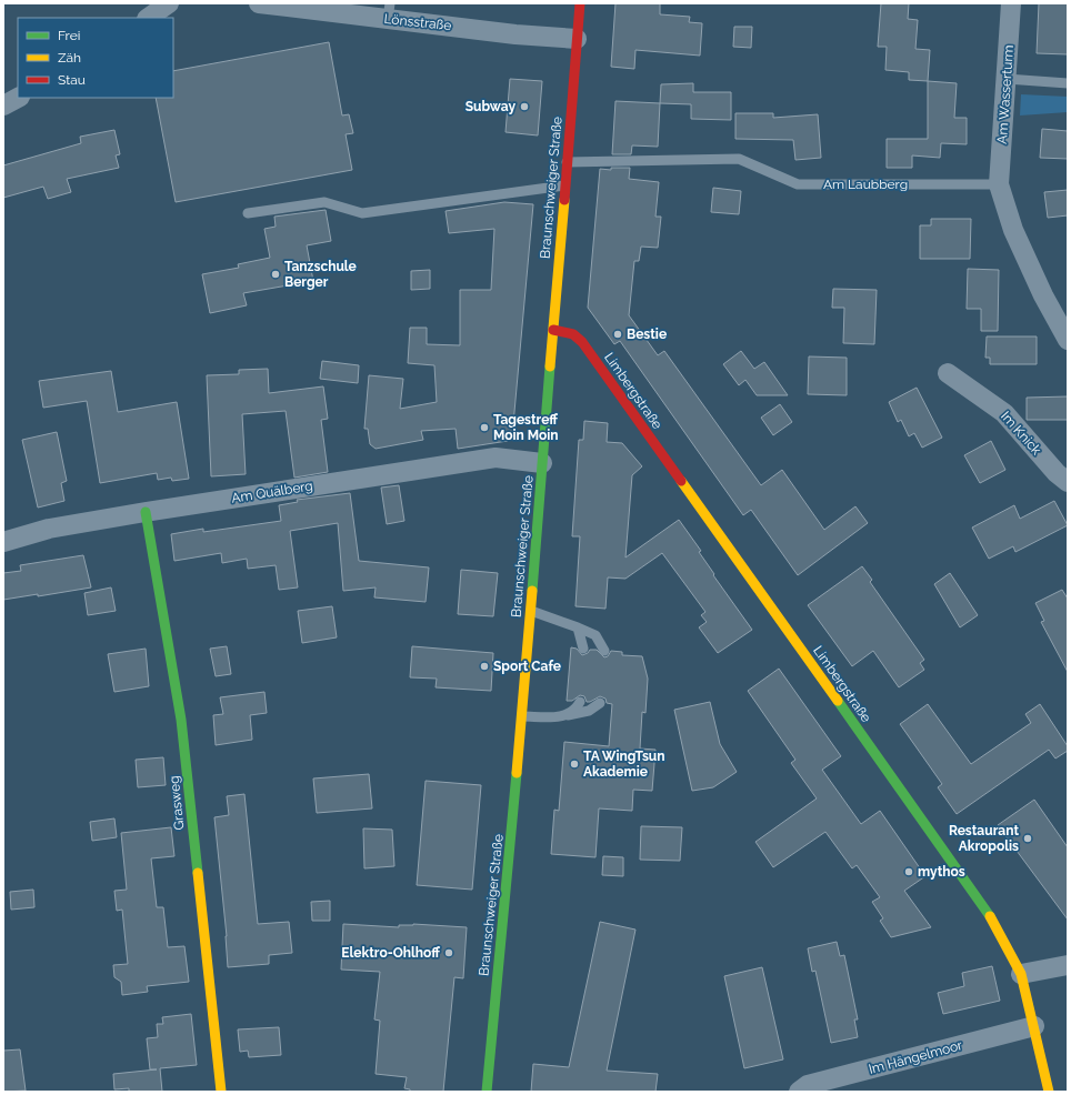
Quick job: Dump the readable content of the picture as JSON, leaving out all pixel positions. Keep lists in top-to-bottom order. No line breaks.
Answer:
{"streets":{"street":["Lönsstraße","Am Wasserturm","Braunschweiger Straße","Limbergstraße","Im Knick","Am Quälberg","Grasweg","Im Hängelmoor"],"lane":["Am Laubberg"]},"crossings":[["Lönsstraße","Braunschweiger Straße"],["Am Wasserturm","Am Laubberg"],["Am Laubberg","Braunschweiger Straße"],["Braunschweiger Straße","Limbergstraße"],["Braunschweiger Straße","Am Quälberg"],["Limbergstraße","Im Hängelmoor"],["Am Quälberg","Grasweg"]],"places":["Subway","Tanzschule Berger","Bestie","Tagestreff Moin Moin","Sport Cafe","TA WingTsun Akademie","Restaurant Akropolis","mythos","Elektro-Ohlhoff"],"legend":["Frei","Zäh","Stau"]}
